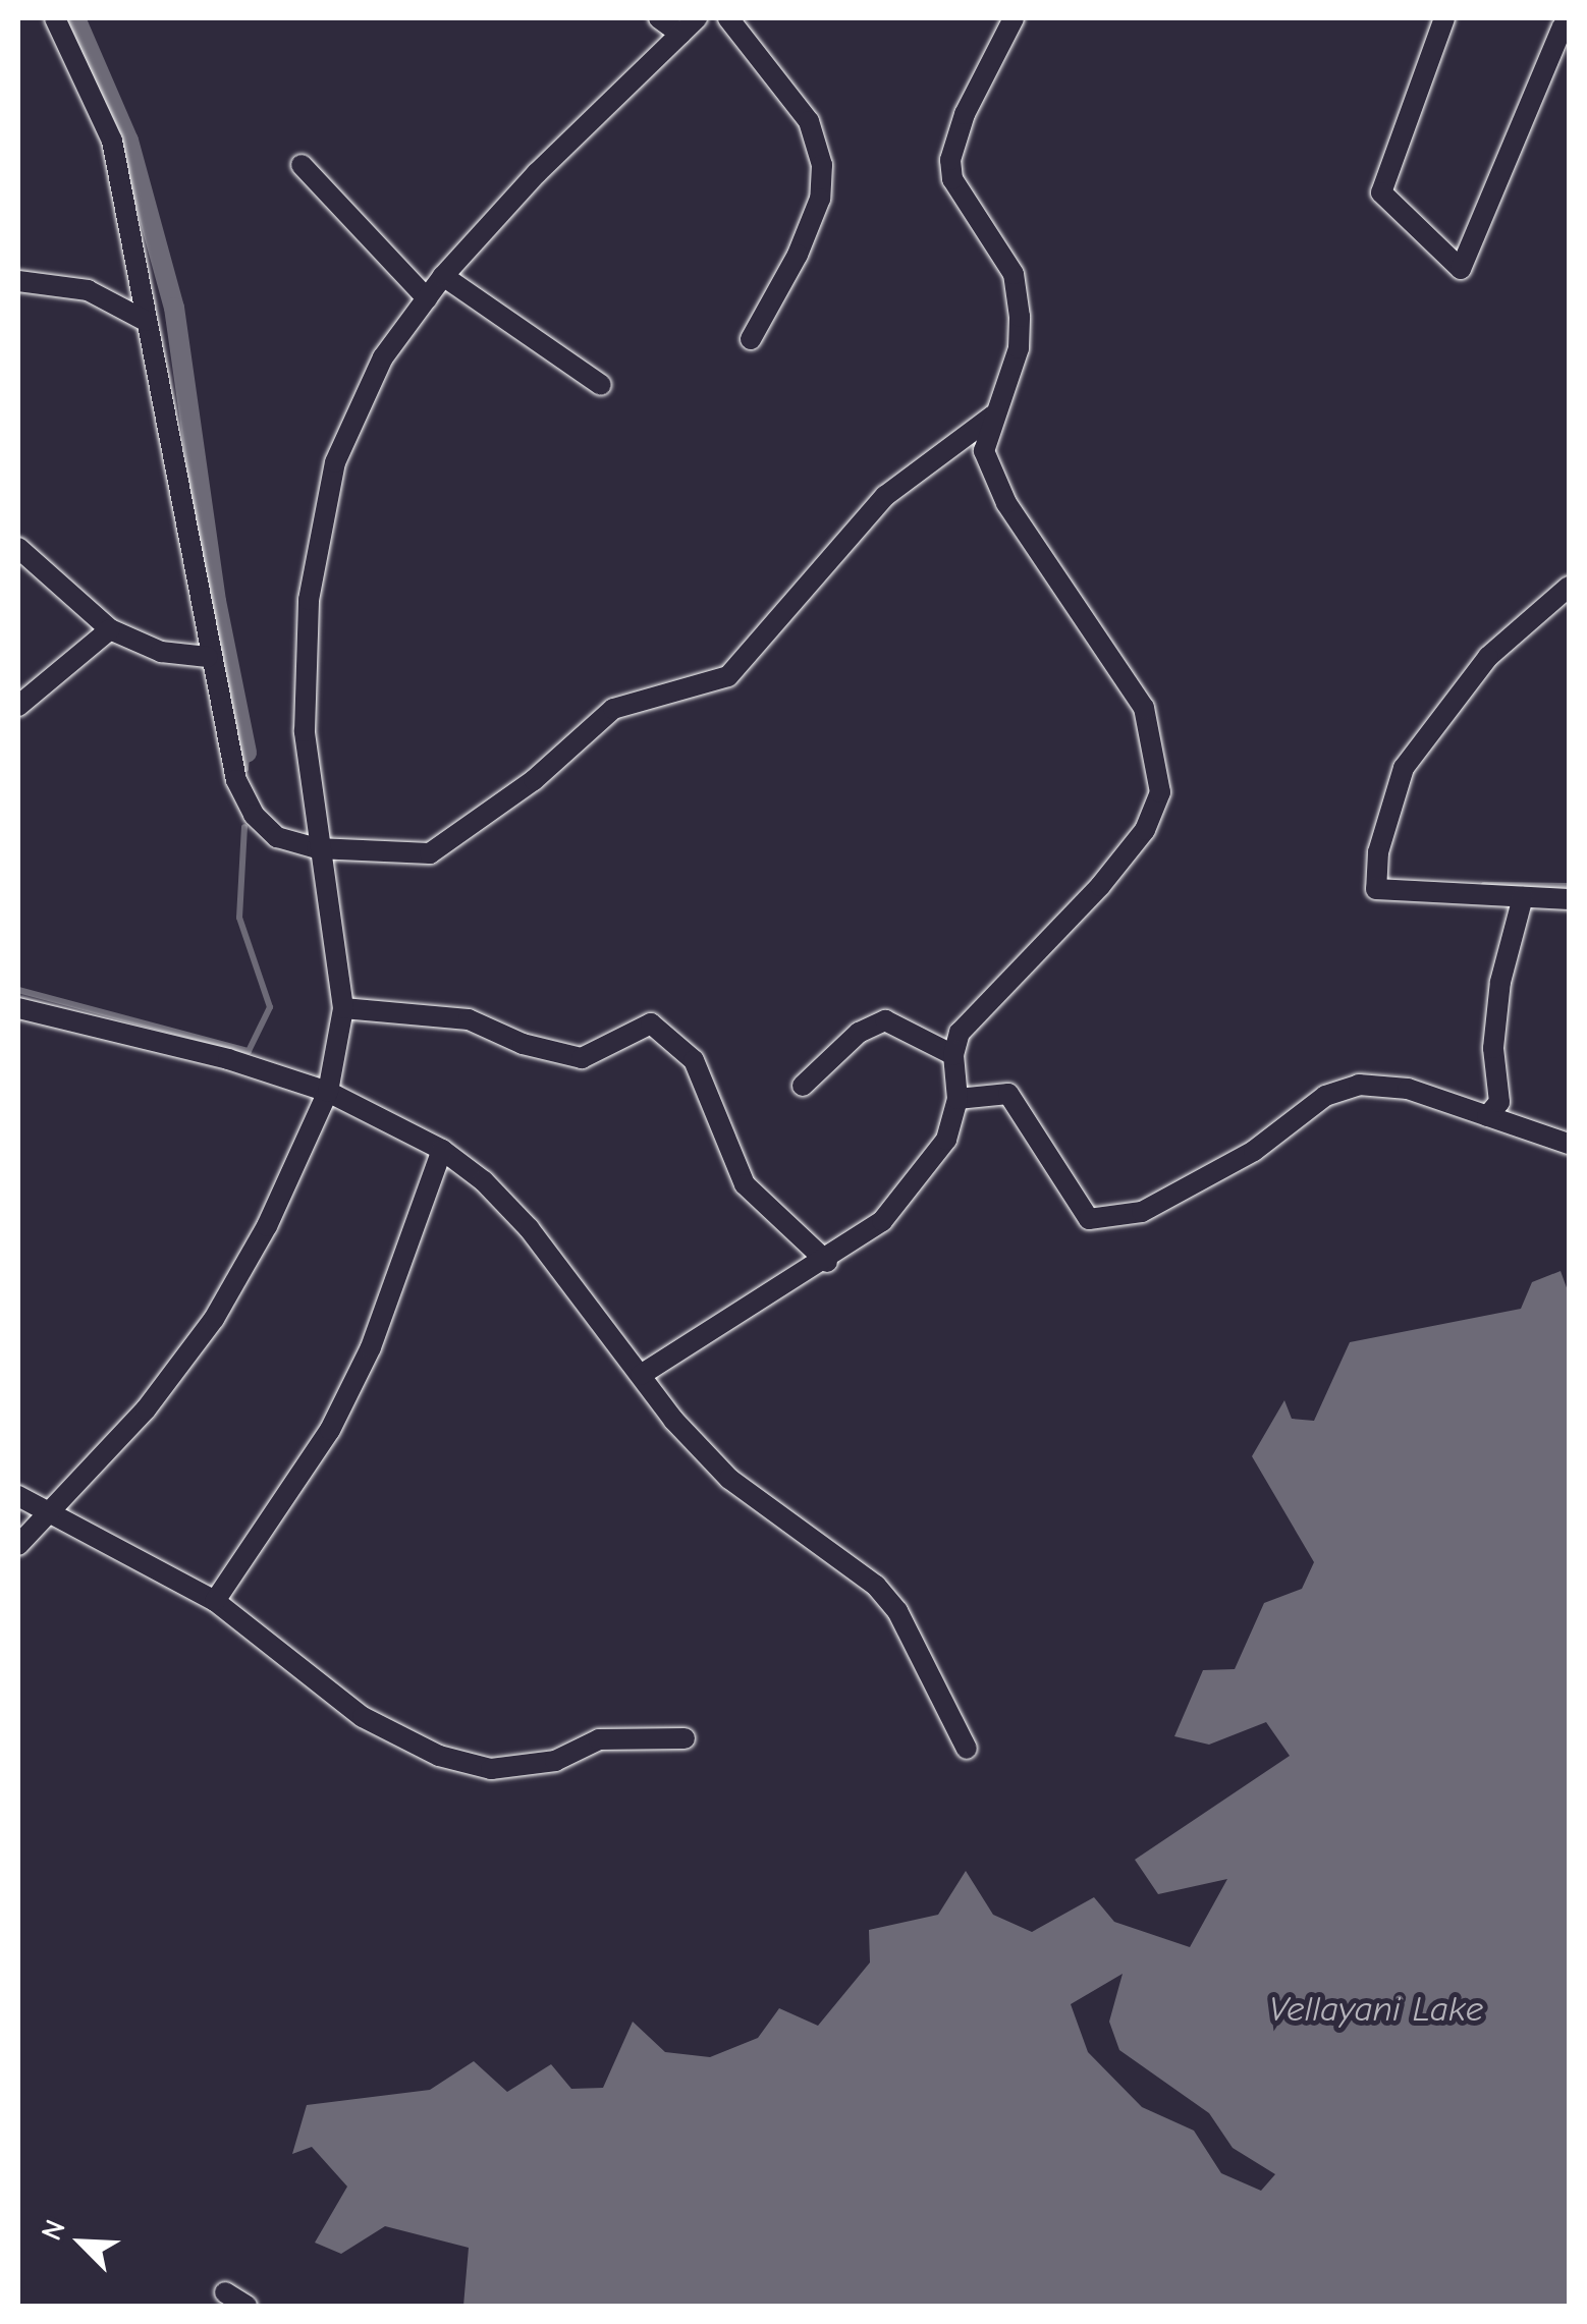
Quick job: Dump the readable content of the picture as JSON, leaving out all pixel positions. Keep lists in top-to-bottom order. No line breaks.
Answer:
{"water":["Vellayani Lake"],"north":"top left"}
